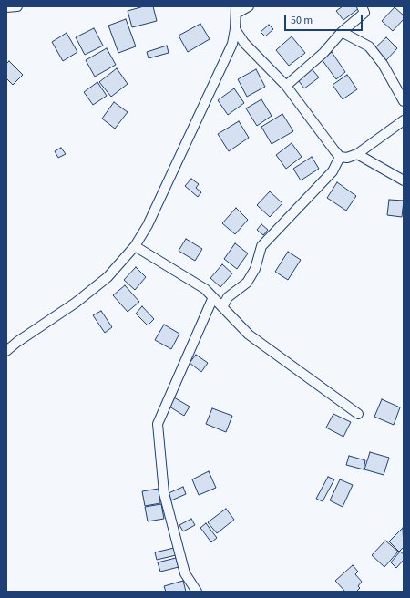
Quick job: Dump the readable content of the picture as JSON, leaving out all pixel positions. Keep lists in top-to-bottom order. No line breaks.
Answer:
{"scale_bar":"50 m"}
